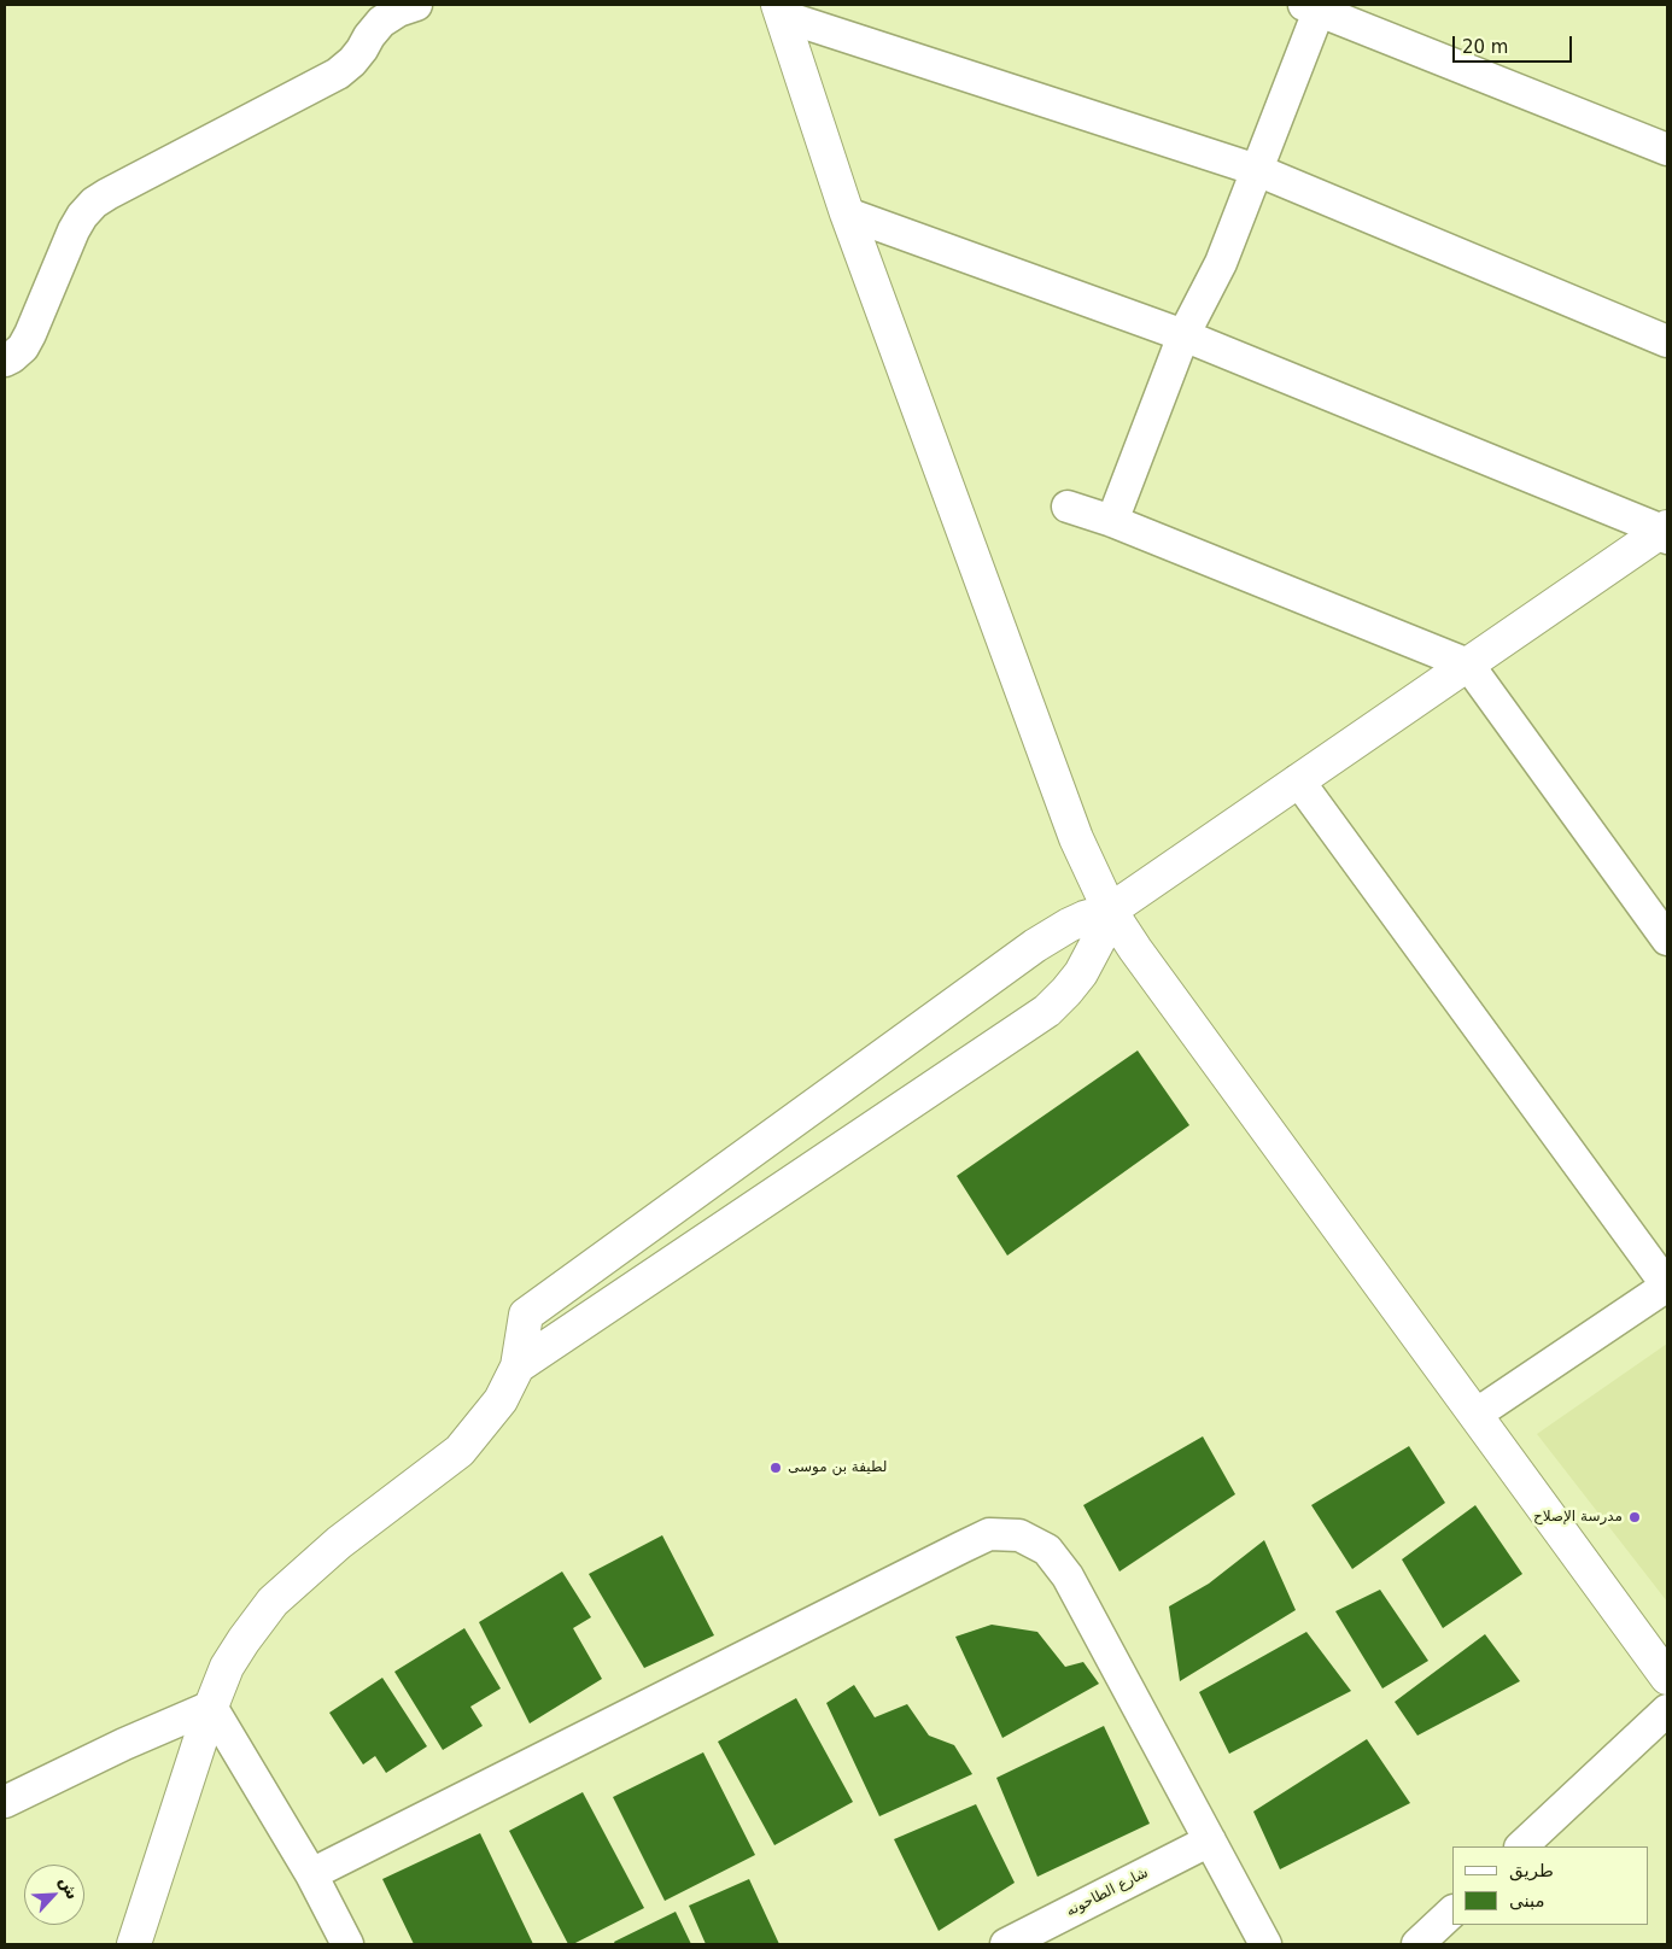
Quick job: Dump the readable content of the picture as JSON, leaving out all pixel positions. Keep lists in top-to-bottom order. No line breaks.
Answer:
{"streets":{"street":["شارع الطاحونه"]},"places":["لطيفة بن موسى","مدرسة الإصلاح"],"legend":["طريق","مبنى"],"scale_bar":"20 m","north":"top right"}
